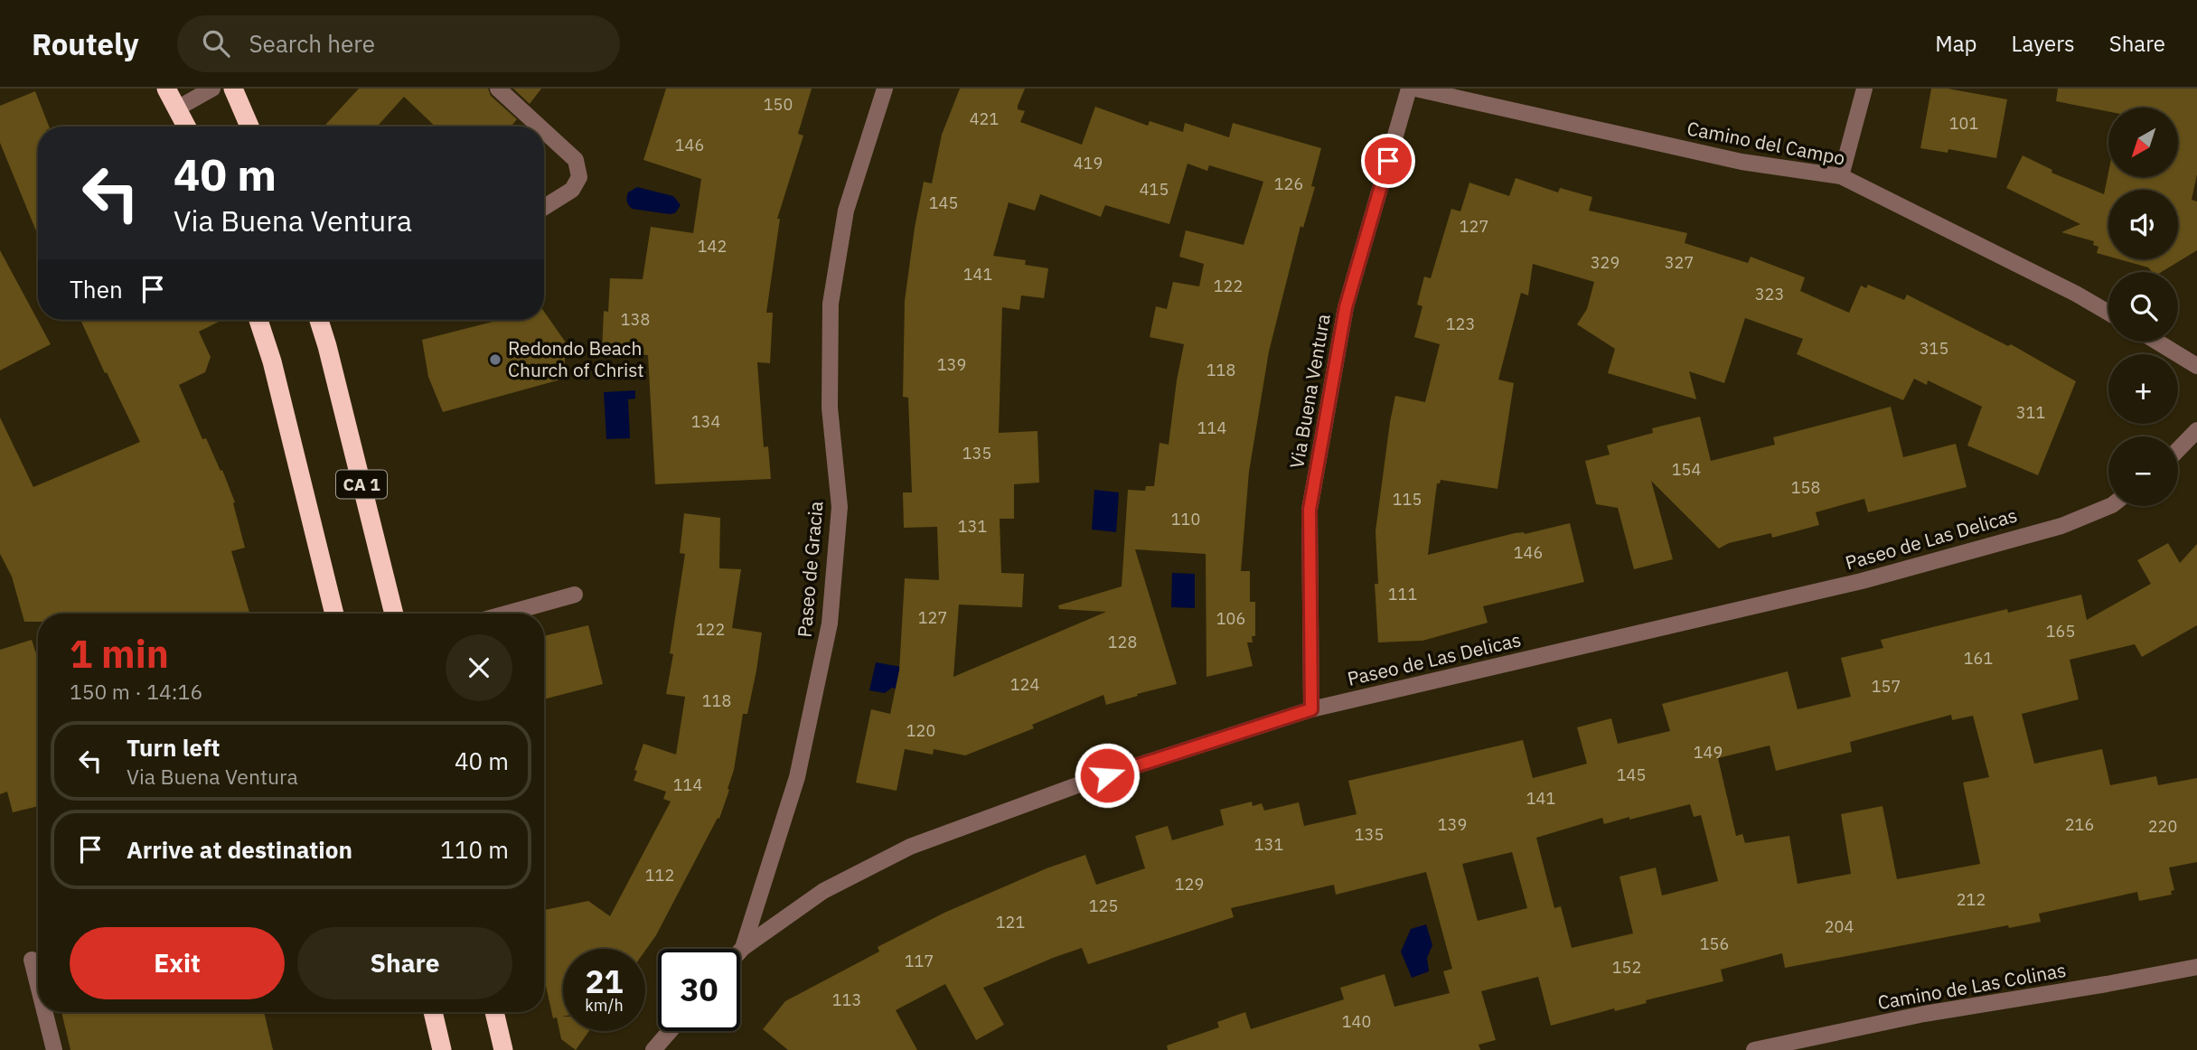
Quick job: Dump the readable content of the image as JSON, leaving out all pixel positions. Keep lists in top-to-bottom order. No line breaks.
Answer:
{"streets":{"highway":["CA 1"],"street":["Camino del Campo","Via Buena Ventura","Paseo de Las Delicas","Paseo de Gracia","Camino de Las Colinas"]},"crossings":[["Via Buena Ventura","Paseo de Las Delicas"],["Paseo de Las Delicas","Paseo de Gracia"]],"places":["Redondo Beach Church of Christ"],"house_numbers":["150","421","101","146","419","126","415","145","127","142","329","327","141","122","323","138","123","315","139","118","311","134","114","135","154","158","115","110","131","146","111","127","106","122","165","128","161","124","157","118","120","149","145","114","141","139","216","220","135","131","112","129","212","125","121","204","156","117","152","113","140"],"north":"bottom left","page":{"header":"Routely","search":"Search here","nav":["Map","Layers","Share"],"map_buttons":["+","−"],"turn":["40 m","Via Buena Ventura"],"then":"Then","heading":["1 min","150 m · 14:16"],"list":[{"name":"Turn left","note":"Via Buena Ventura","value":"40 m"},{"name":"Arrive at destination","value":"110 m"}],"buttons":["Exit","Share"],"speed":"21 km/h","limit":"30"}}
